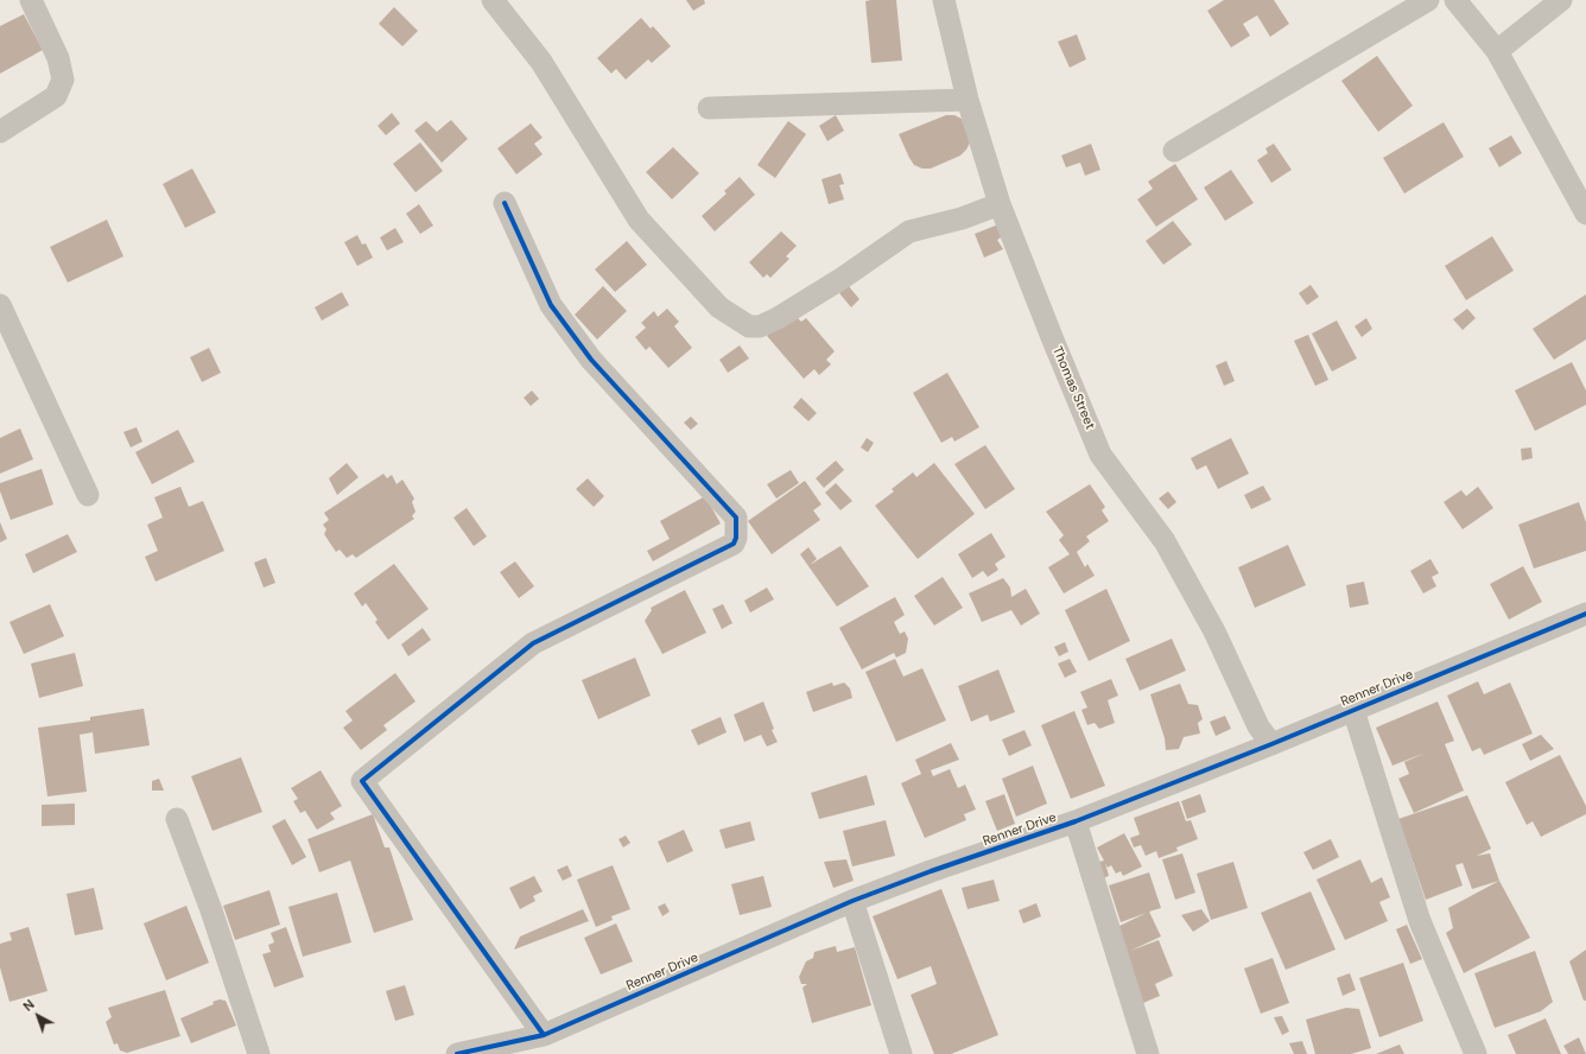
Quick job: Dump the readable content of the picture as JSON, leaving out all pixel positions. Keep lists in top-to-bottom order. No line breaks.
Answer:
{"streets":{"street":["Thomas Street","Renner Drive"]},"crossings":[["Thomas Street","Renner Drive"]],"north":"top left"}
